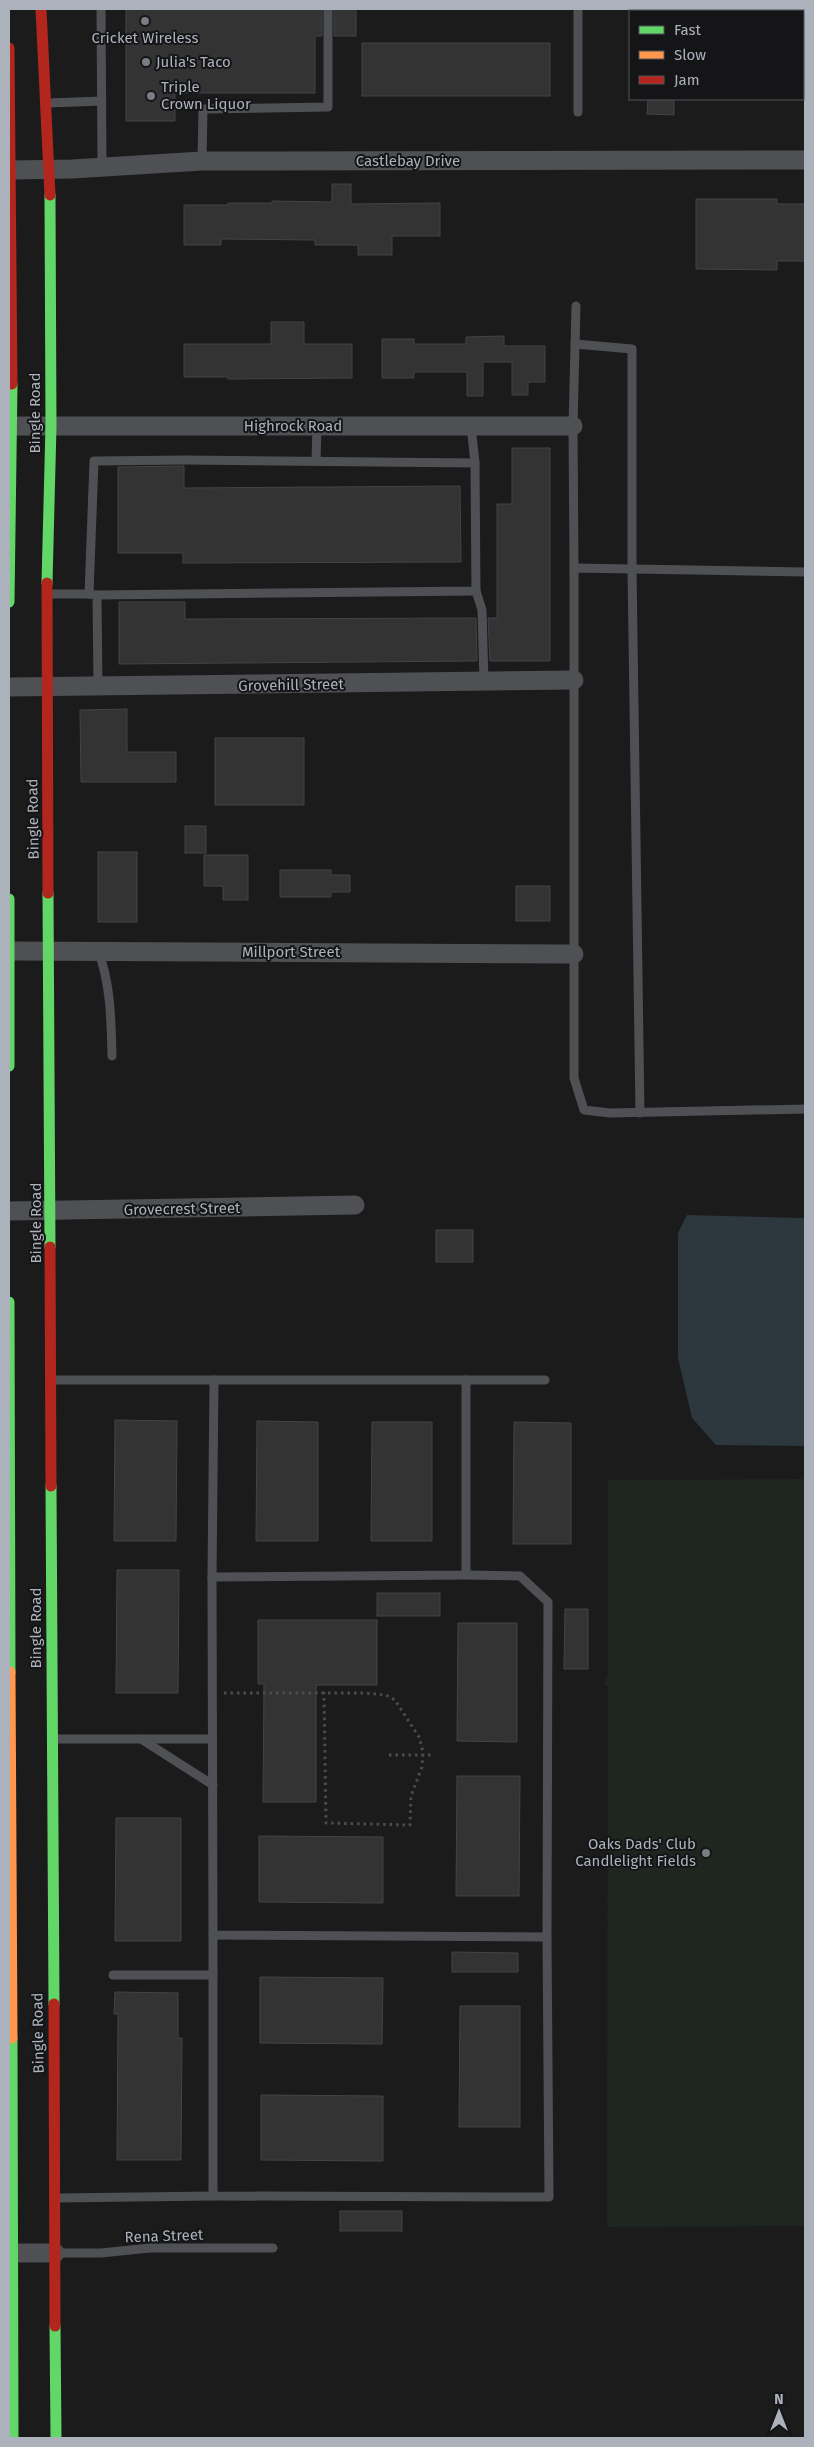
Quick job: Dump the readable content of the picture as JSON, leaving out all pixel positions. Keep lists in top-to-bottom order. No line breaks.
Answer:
{"streets":{"main road":["Bingle Road"],"street":["Castlebay Drive","Highrock Road","Grovehill Street","Millport Street","Grovecrest Street"],"lane":["Rena Street"]},"crossings":[["Castlebay Drive","Bingle Road"],["Bingle Road","Highrock Road"],["Bingle Road","Grovehill Street"],["Bingle Road","Millport Street"],["Bingle Road","Grovecrest Street"],["Bingle Road","Rena Street"]],"places":["Cricket Wireless","Julia's Taco","Triple Crown Liquor","Oaks Dads' Club Candlelight Fields"],"legend":["Fast","Slow","Jam"],"north":"top"}
